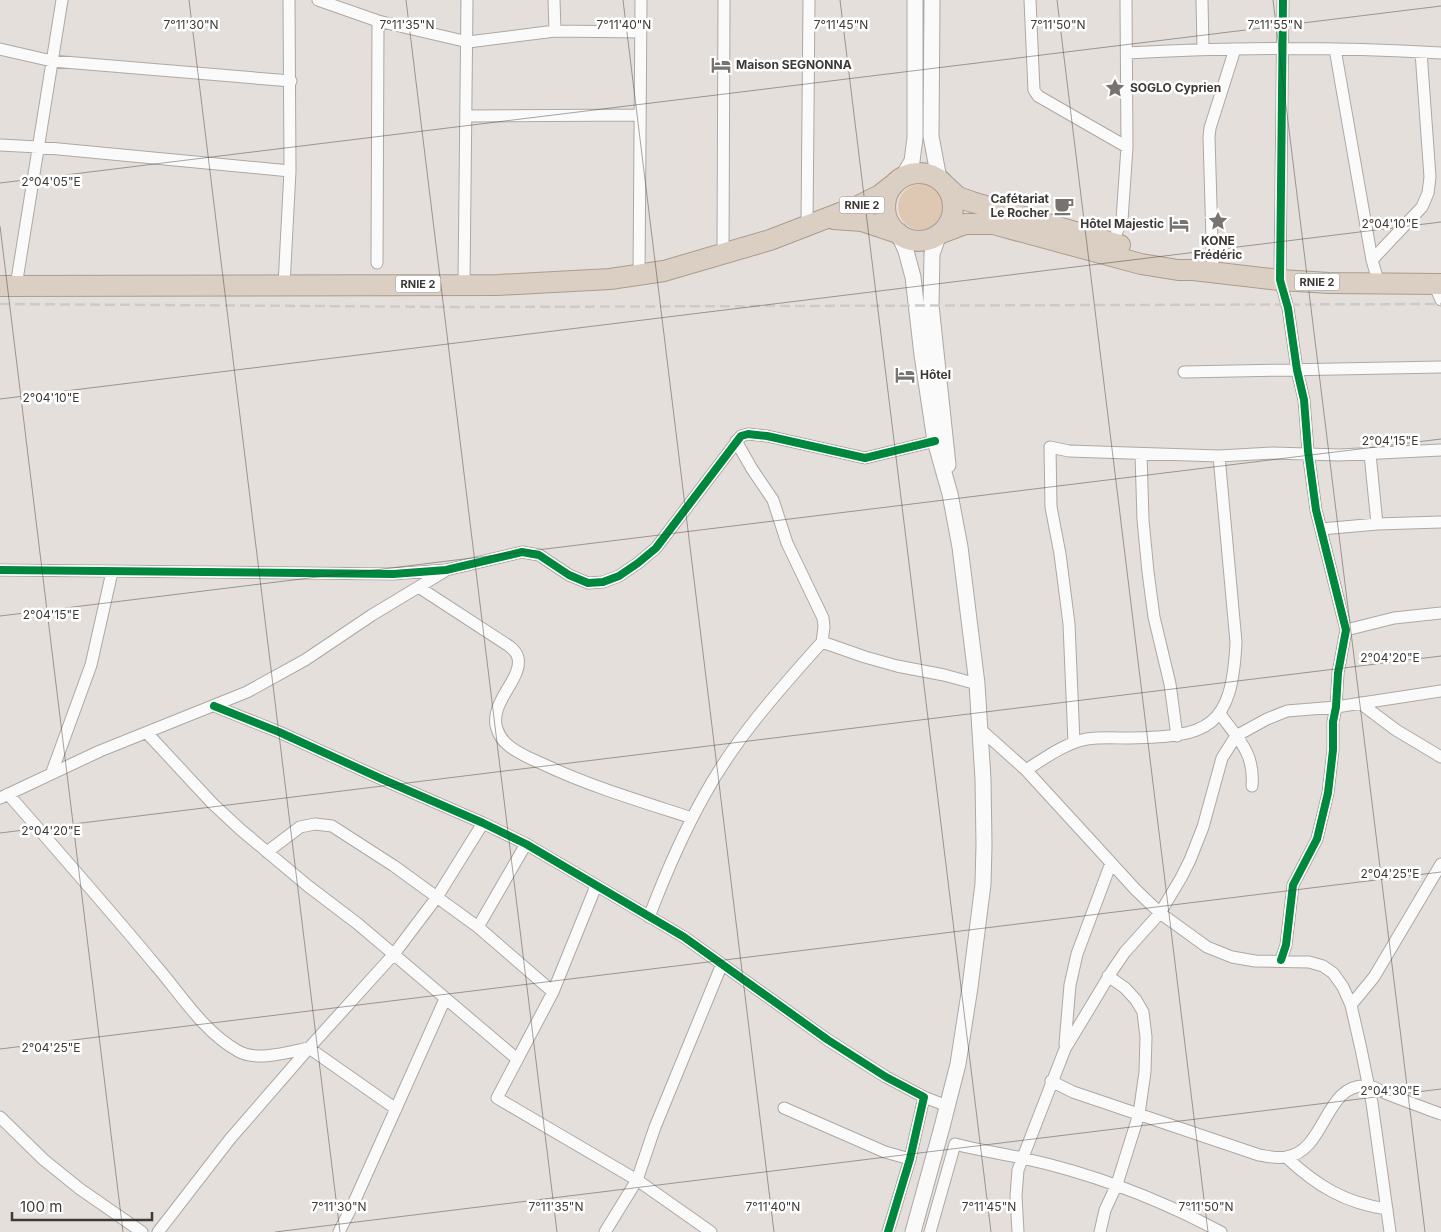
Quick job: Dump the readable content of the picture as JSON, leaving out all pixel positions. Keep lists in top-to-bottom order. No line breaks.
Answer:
{"streets":{"highway":["RNIE 2"]},"places":{"hotel":["Maison SEGNONNA","Hôtel Majestic","Hôtel"],"place":["SOGLO Cyprien","KONE Frédéric"],"cafe":["Cafétariat Le Rocher"]},"scale_bar":"100 m","coordinates":["7°11'30\"N","7°11'35\"N","7°11'40\"N","7°11'45\"N","7°11'50\"N","7°11'55\"N","2°04'05\"E","2°04'10\"E","2°04'15\"E","2°04'20\"E","2°04'25\"E","2°04'30\"E"]}
